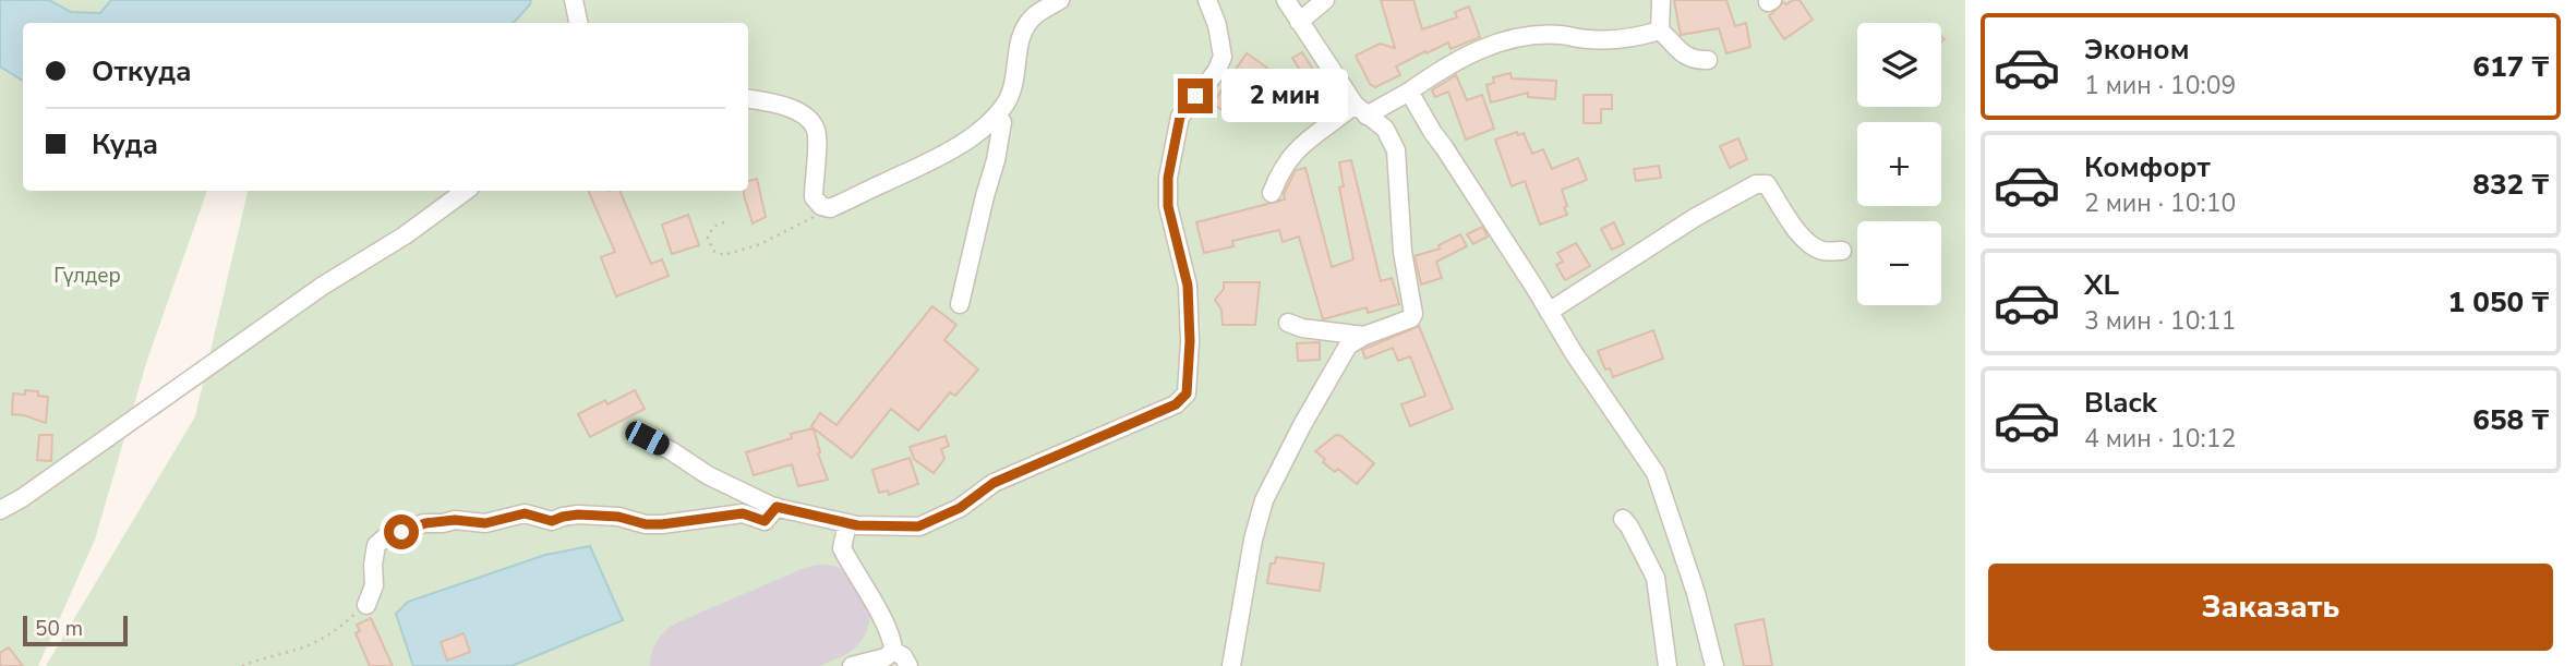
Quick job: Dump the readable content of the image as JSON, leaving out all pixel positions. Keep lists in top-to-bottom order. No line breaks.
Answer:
{"parks":["Гүлдер"],"scale_bar":"50 m","page":{"list":[{"name":"Эконом","note":"1 мин · 10:09","value":"617 ₸"},{"name":"Комфорт","note":"2 мин · 10:10","value":"832 ₸"},{"name":"XL","note":"3 мин · 10:11","value":"1 050 ₸"},{"name":"Black","note":"4 мин · 10:12","value":"658 ₸"}],"map_buttons":["+","−"],"banner":["Откуда","Куда"],"bubble":"2 мин","buttons":"Заказать","scale":"50 m"}}
